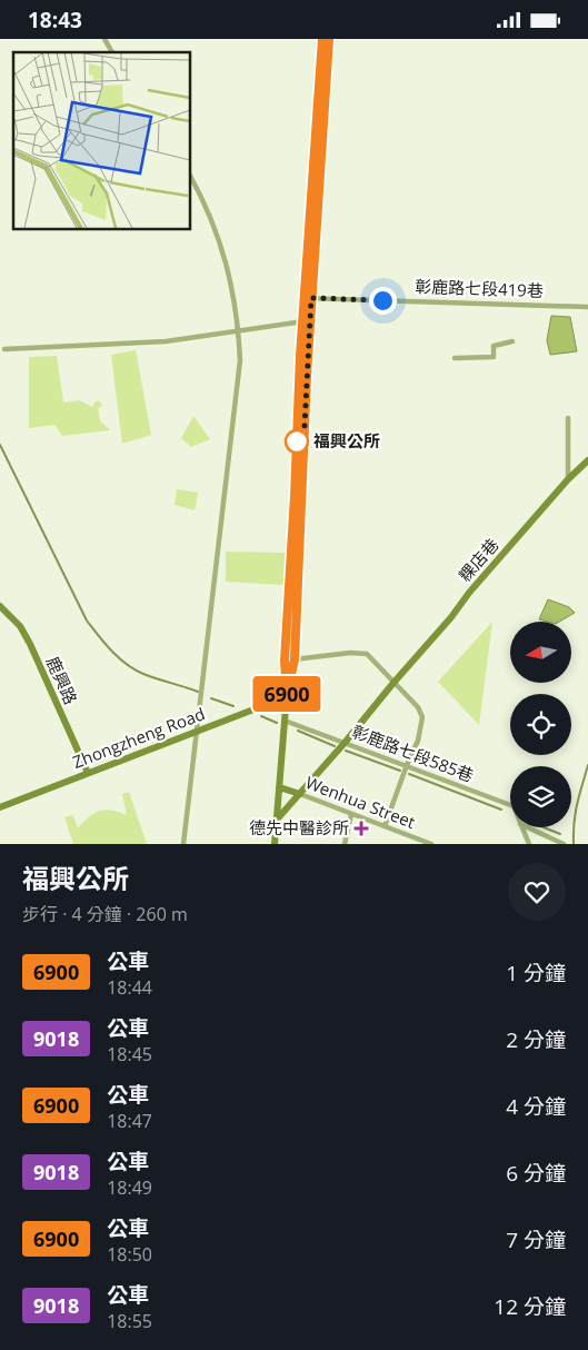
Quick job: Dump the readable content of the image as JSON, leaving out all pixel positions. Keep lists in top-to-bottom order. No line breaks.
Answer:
{"streets":{"main road":["粿店巷","鹿興路","Zhongzheng Road","Wenhua Street"],"street":["彰鹿路七段419巷","彰鹿路七段585巷"]},"crossings":[["粿店巷","彰鹿路七段585巷"],["粿店巷","Wenhua Street"],["鹿興路","Zhongzheng Road"]],"places":{"other":["福興公所"],"health":["德先中醫診所"]},"lines":["bus line 6900"],"north":"left","page":{"status":"18:43","on_map":"6900","heading":["福興公所","步行 · 4 分鐘 · 260 m"],"list":[{"mark":"6900","name":"公車","note":"18:44","value":"1 分鐘"},{"mark":"9018","name":"公車","note":"18:45","value":"2 分鐘"},{"mark":"6900","name":"公車","note":"18:47","value":"4 分鐘"},{"mark":"9018","name":"公車","note":"18:49","value":"6 分鐘"},{"mark":"6900","name":"公車","note":"18:50","value":"7 分鐘"},{"mark":"9018","name":"公車","note":"18:55","value":"12 分鐘"}]}}
